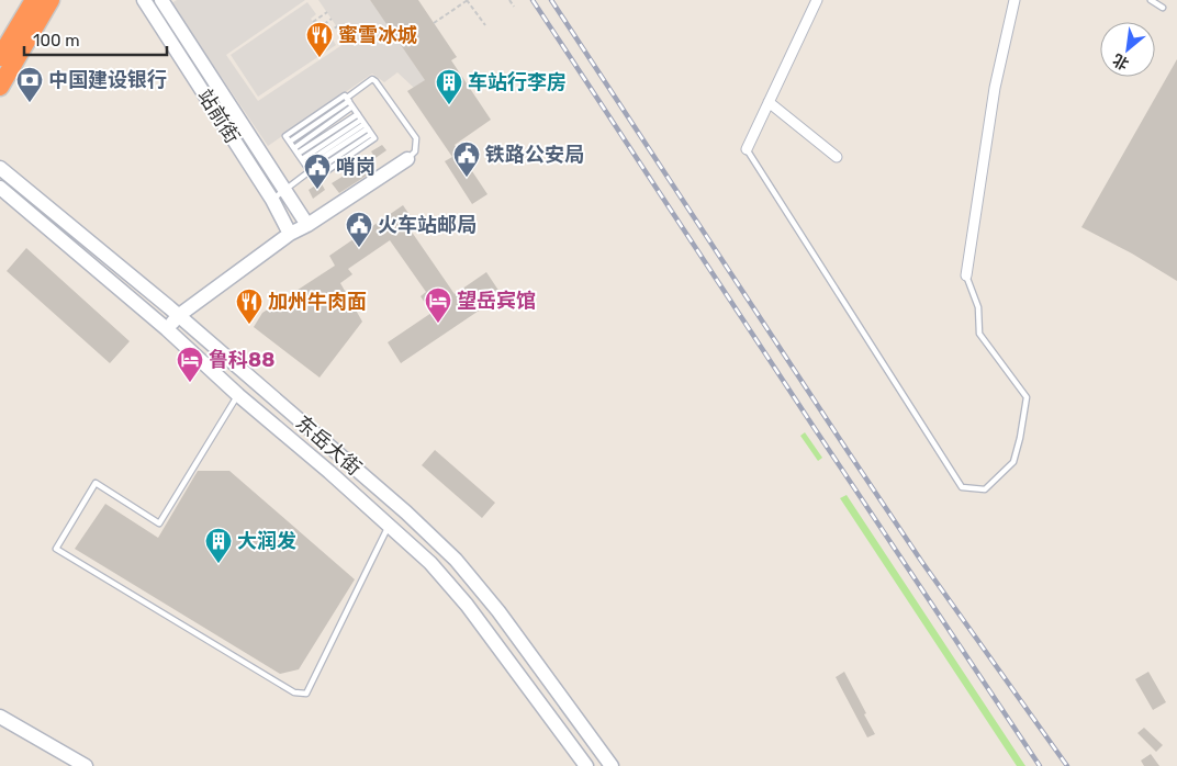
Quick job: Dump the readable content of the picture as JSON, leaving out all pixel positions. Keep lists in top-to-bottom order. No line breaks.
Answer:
{"streets":{"main road":["站前街","东岳大街"]},"places":{"restaurant":["蜜雪冰城","加州牛肉面"],"bank":["中国建设银行"],"building":["车站行李房","大润发"],"public building":["铁路公安局","哨岗","火车站邮局"],"hotel":["望岳宾馆","鲁科88"]},"scale_bar":"100 m","north":"bottom left"}
